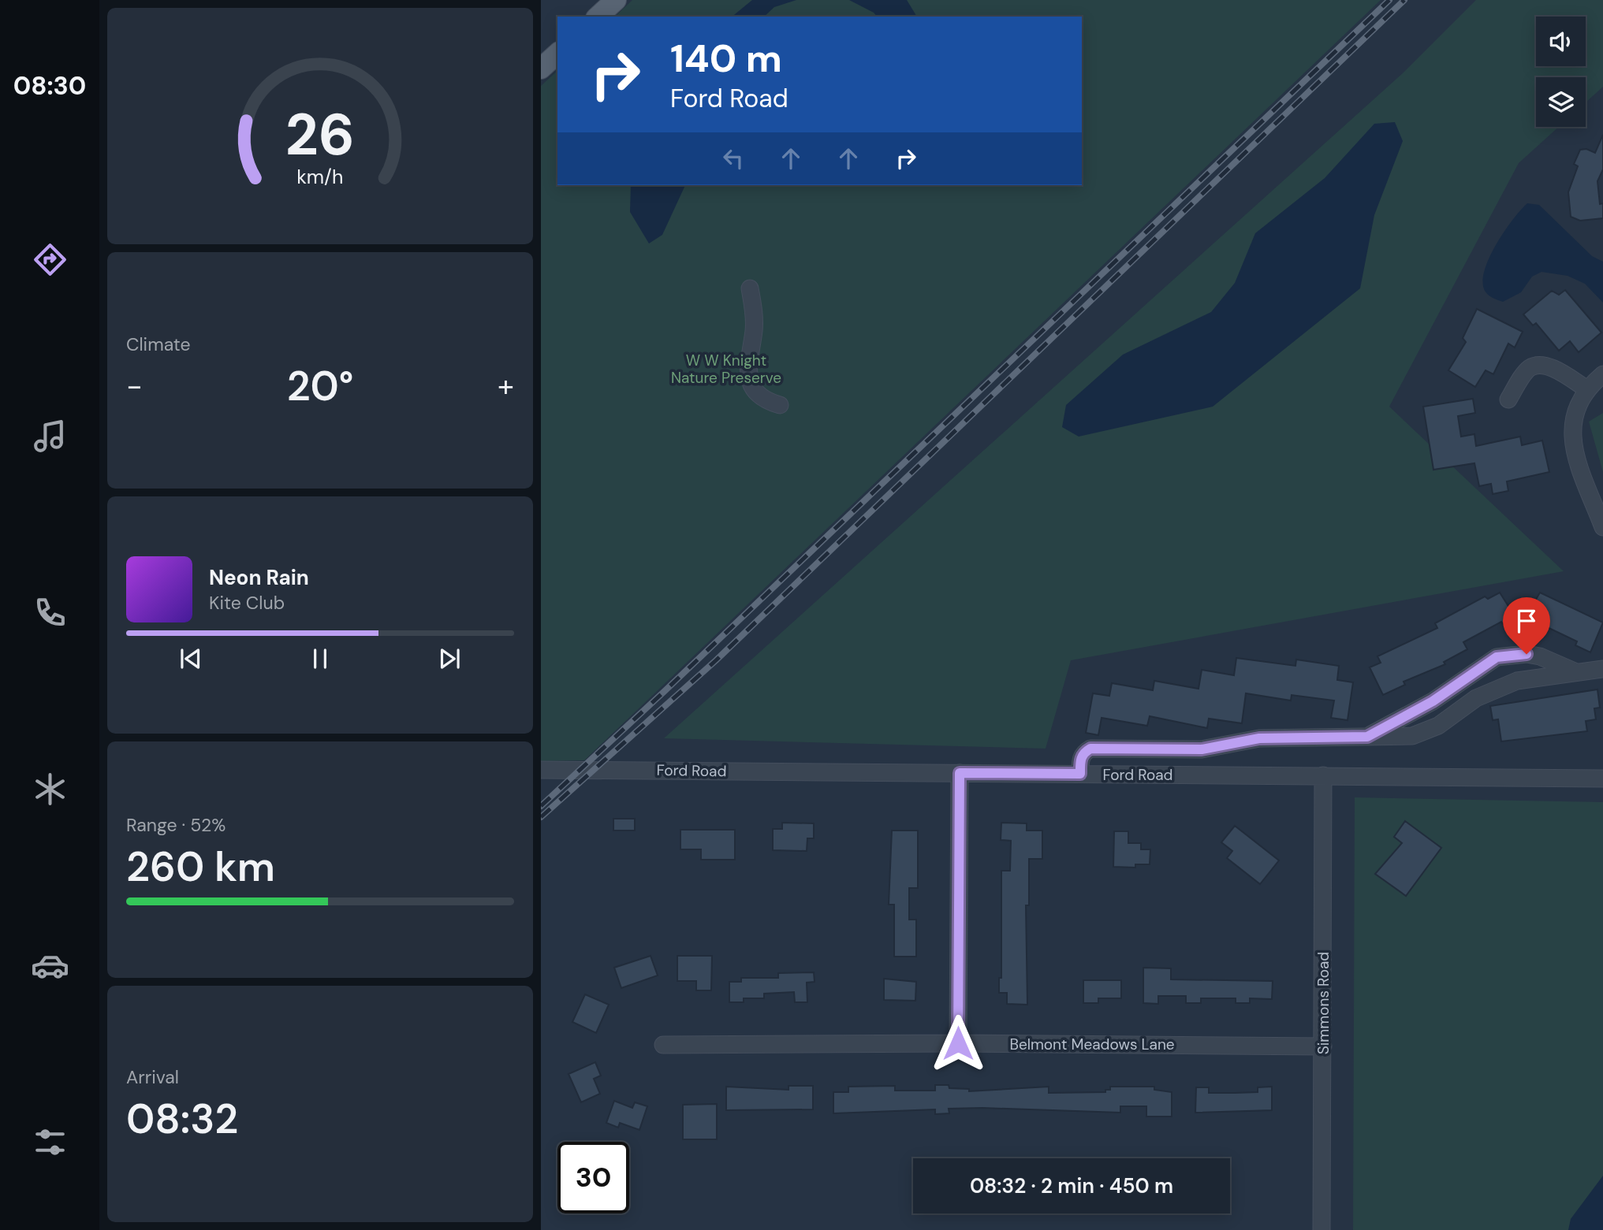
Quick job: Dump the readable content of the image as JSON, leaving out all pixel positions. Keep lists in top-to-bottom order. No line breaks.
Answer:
{"streets":{"street":["Ford Road","Simmons Road","Belmont Meadows Lane"]},"crossings":[["Ford Road","Simmons Road"],["Simmons Road","Belmont Meadows Lane"]],"parks":["W W Knight Nature Preserve"],"page":{"tabs":"08:30","turn":["140 m","Ford Road"],"tile":["Climate",["Range · 52%","260 km"],["Arrival","08:32"]],"heat":["−","20°","+"],"song":["Neon Rain","Kite Club"],"limit":"30","trip":"08:32 · 2 min · 450 m","gauge":["26","km/h"]}}
